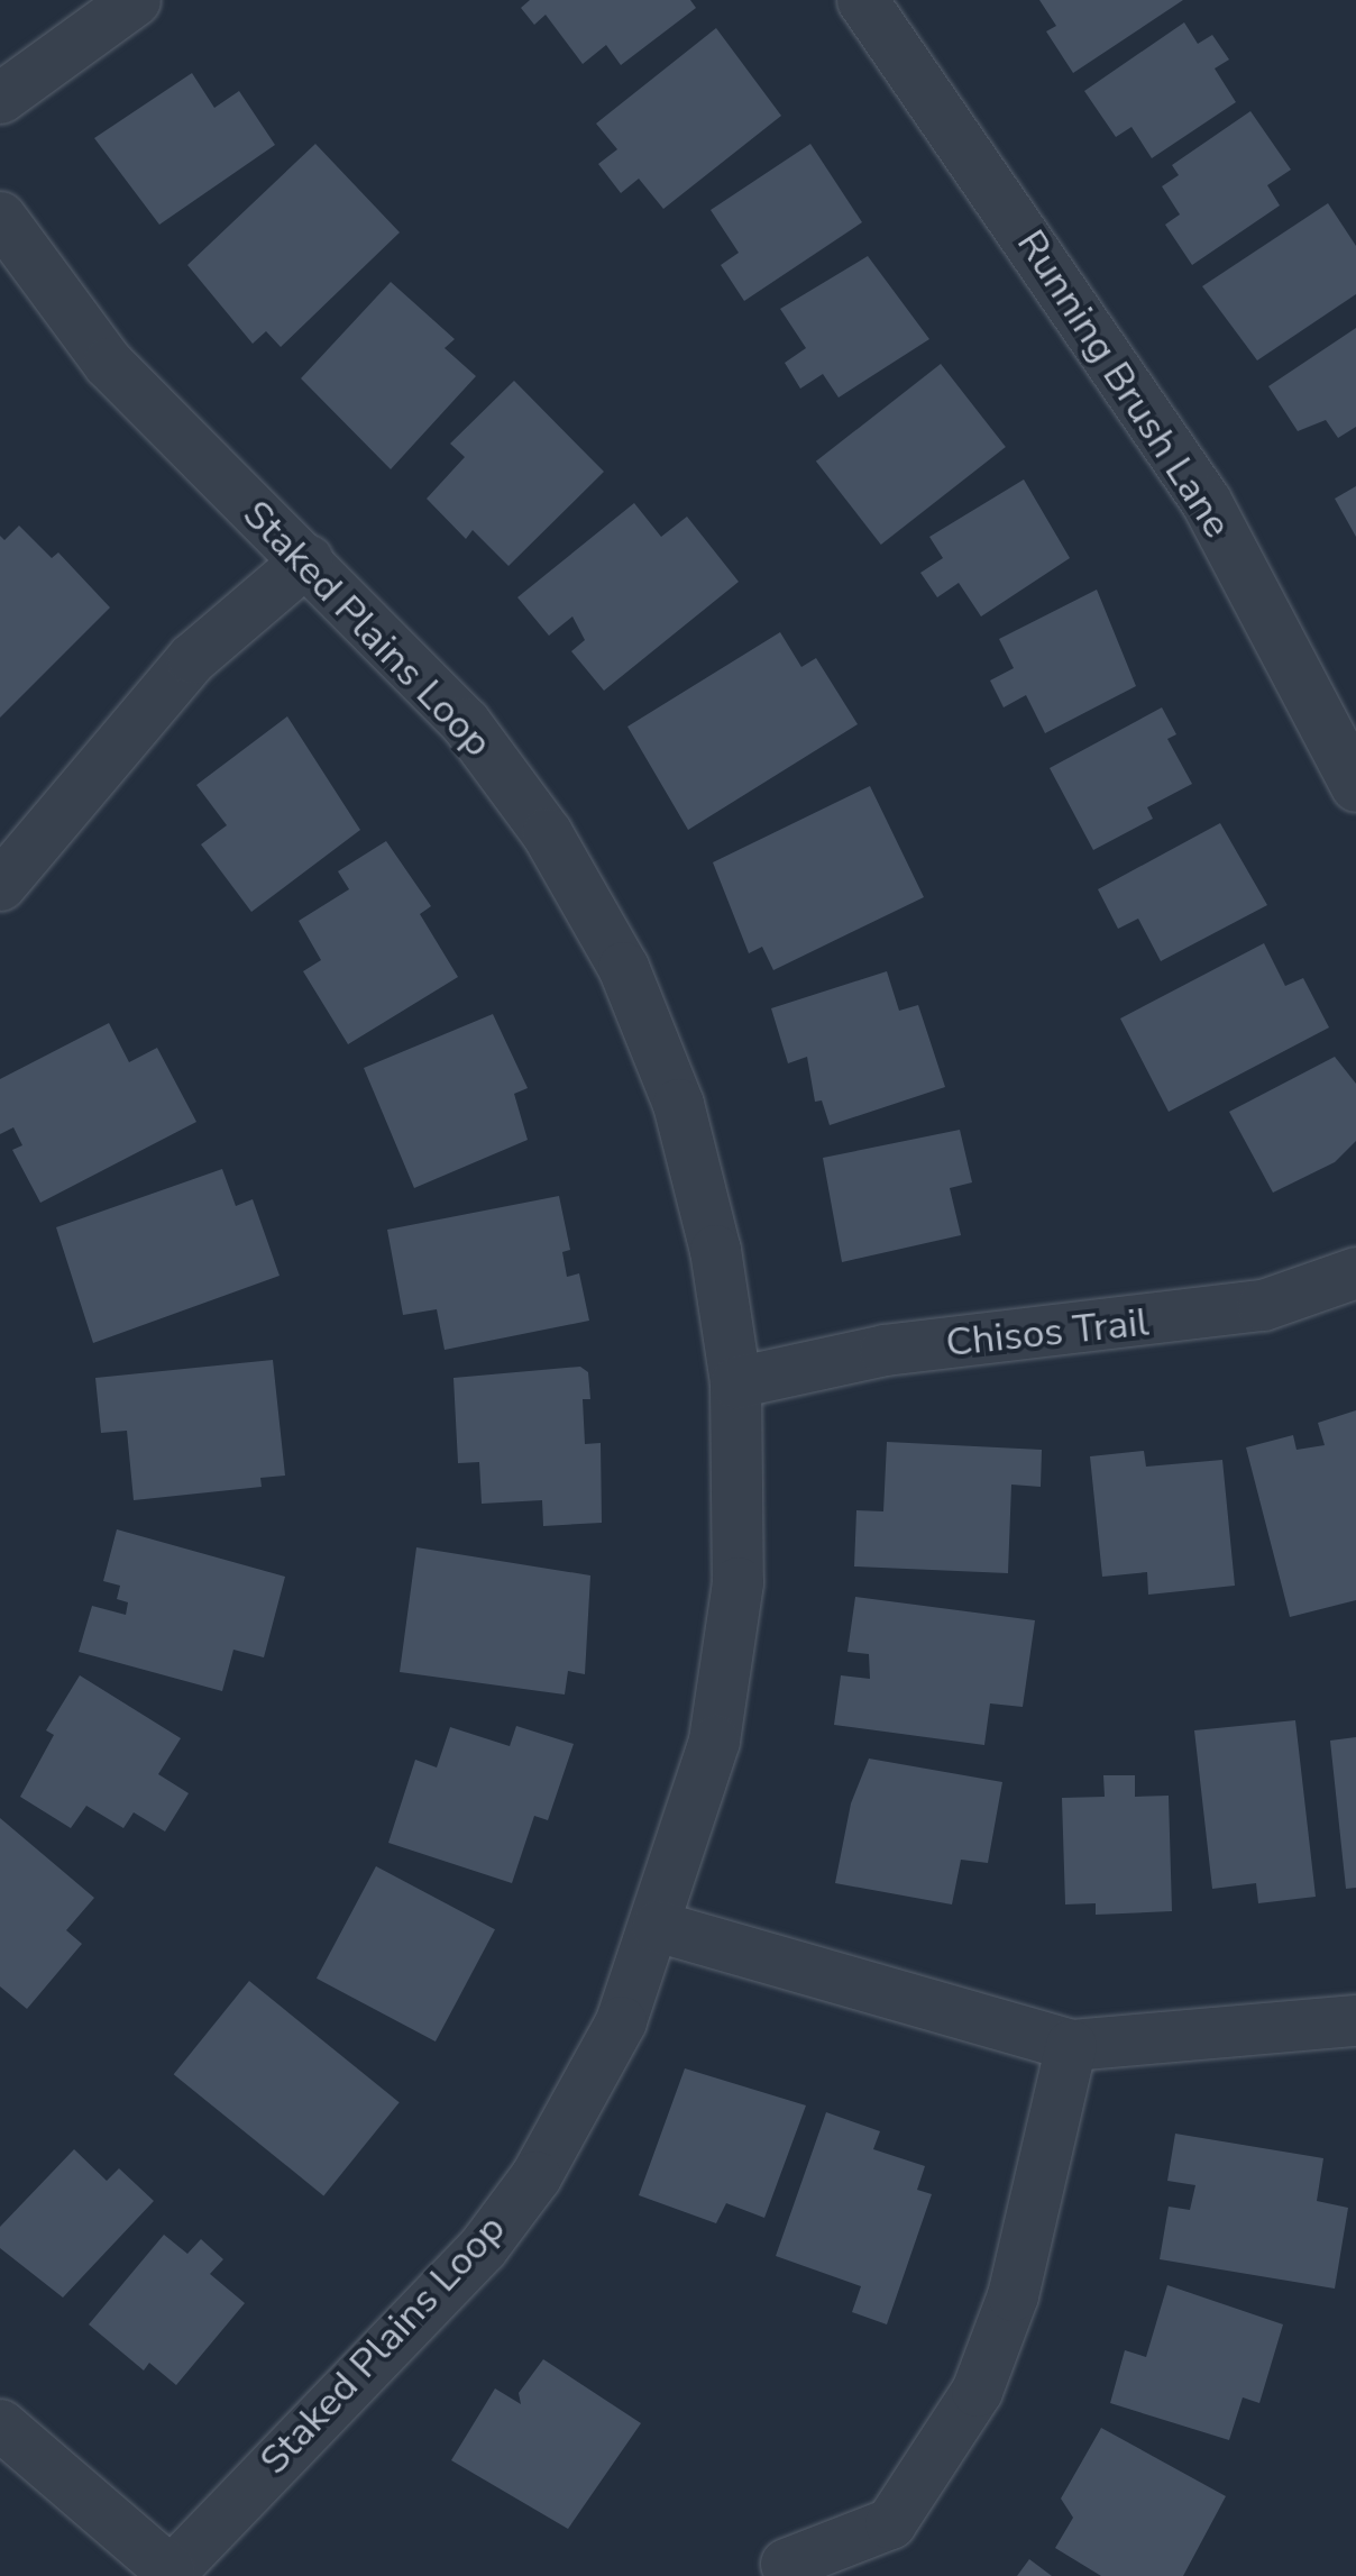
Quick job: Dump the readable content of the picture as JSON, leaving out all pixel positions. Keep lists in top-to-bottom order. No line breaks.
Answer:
{"streets":{"street":["Running Brush Lane","Staked Plains Loop","Chisos Trail"]},"crossings":[["Staked Plains Loop","Chisos Trail"]]}
